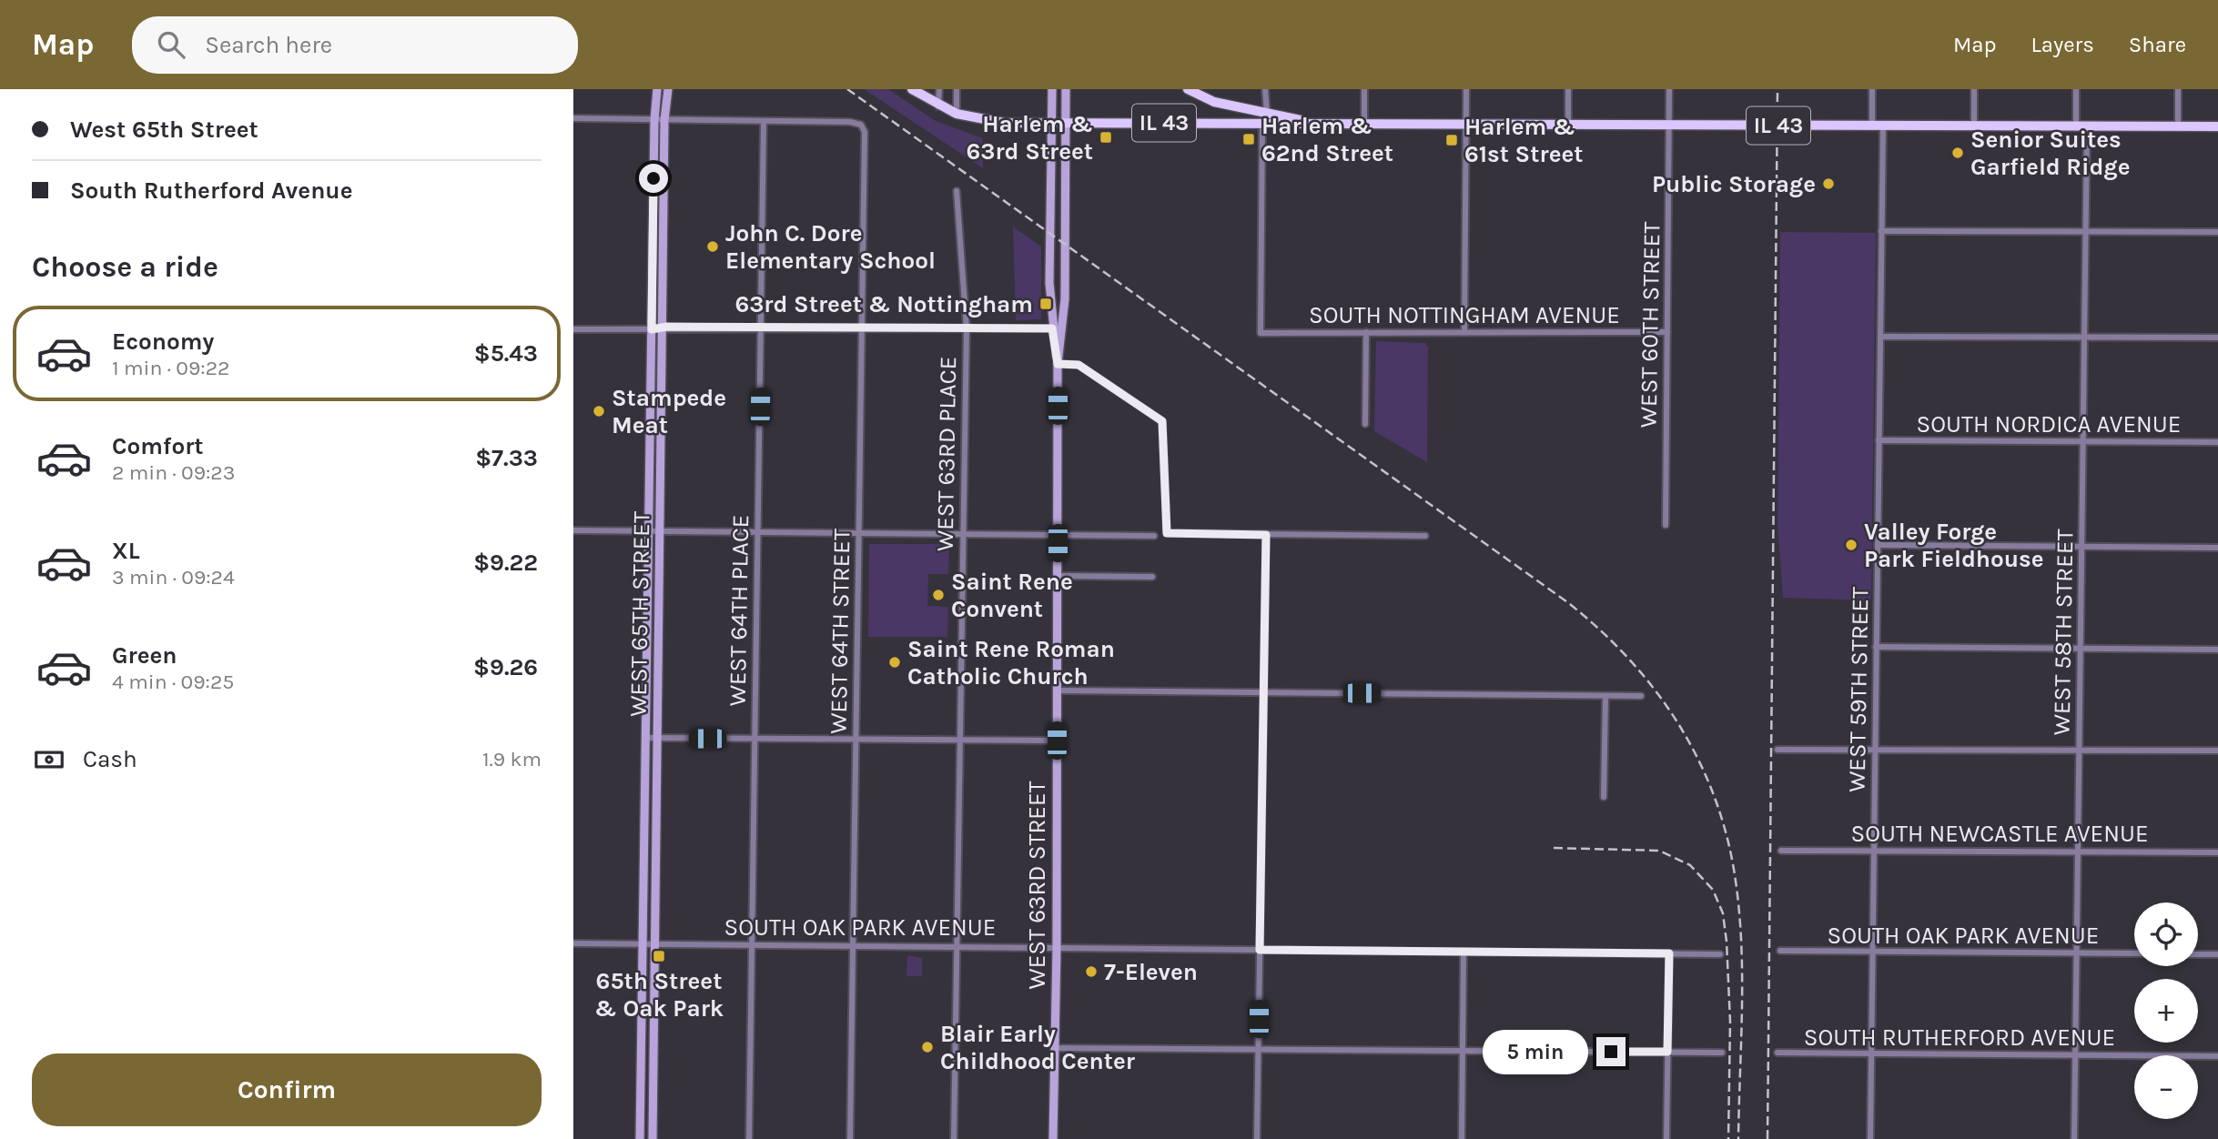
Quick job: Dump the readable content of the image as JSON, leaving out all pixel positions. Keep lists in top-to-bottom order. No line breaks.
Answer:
{"streets":{"main road":["IL 43"],"street":["SOUTH NOTTINGHAM AVENUE","WEST 60TH STREET","SOUTH NORDICA AVENUE","WEST 63RD PLACE","WEST 64TH PLACE","WEST 65TH STREET","WEST 64TH STREET","WEST 58TH STREET","WEST 59TH STREET","SOUTH NEWCASTLE AVENUE","WEST 63RD STREET","SOUTH OAK PARK AVENUE","SOUTH RUTHERFORD AVENUE"]},"crossings":[["IL 43","SOUTH NOTTINGHAM AVENUE"],["IL 43","WEST 60TH STREET"],["IL 43","WEST 58TH STREET"],["IL 43","WEST 59TH STREET"],["IL 43","WEST 63RD STREET"],["SOUTH NOTTINGHAM AVENUE","WEST 60TH STREET"],["SOUTH NORDICA AVENUE","WEST 58TH STREET"],["SOUTH NORDICA AVENUE","WEST 59TH STREET"],["WEST 63RD PLACE","SOUTH OAK PARK AVENUE"],["WEST 64TH PLACE","WEST 64TH STREET"],["WEST 64TH PLACE","SOUTH OAK PARK AVENUE"],["WEST 65TH STREET","SOUTH OAK PARK AVENUE"],["WEST 64TH STREET","SOUTH OAK PARK AVENUE"],["WEST 58TH STREET","SOUTH NEWCASTLE AVENUE"],["WEST 58TH STREET","SOUTH OAK PARK AVENUE"],["WEST 58TH STREET","SOUTH RUTHERFORD AVENUE"],["WEST 59TH STREET","SOUTH NEWCASTLE AVENUE"],["WEST 59TH STREET","SOUTH OAK PARK AVENUE"],["WEST 59TH STREET","SOUTH RUTHERFORD AVENUE"],["WEST 63RD STREET","SOUTH OAK PARK AVENUE"]],"places":{"transit":["Harlem & 63rd Street","Harlem & 62nd Street","Harlem & 61st Street","63rd Street & Nottingham","65th Street & Oak Park"],"other":["Senior Suites Garfield Ridge","Public Storage","John C. Dore Elementary School","Stampede Meat","Valley Forge Park Fieldhouse","Saint Rene Convent","Saint Rene Roman Catholic Church","7-Eleven","Blair Early Childhood Center"]},"page":{"header":"Map","search":"Search here","nav":["Map","Layers","Share"],"banner":["West 65th Street","South Rutherford Avenue"],"heading":"Choose a ride","list":[{"name":"Economy","note":"1 min · 09:22","value":"$5.43"},{"name":"Comfort","note":"2 min · 09:23","value":"$7.33"},{"name":"XL","note":"3 min · 09:24","value":"$9.22"},{"name":"Green","note":"4 min · 09:25","value":"$9.26"}],"pay":["Cash","1.9 km"],"map_buttons":["+","−"],"bubble":"5 min","buttons":"Confirm"}}
